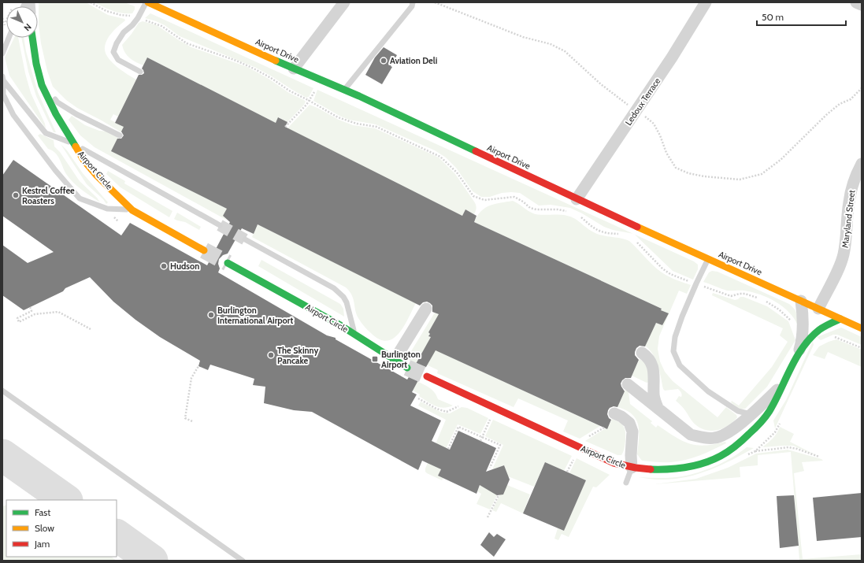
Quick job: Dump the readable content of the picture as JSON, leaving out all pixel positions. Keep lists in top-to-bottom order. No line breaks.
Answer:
{"streets":{"street":["Airport Drive","Ledoux Terrace","Airport Circle","Maryland Street"]},"crossings":[["Airport Drive","Ledoux Terrace"],["Airport Drive","Airport Circle"],["Airport Drive","Maryland Street"]],"places":{"other":["Aviation Deli","Kestrel Coffee Roasters","Hudson","Burlington International Airport","The Skinny Pancake"],"transit":["Burlington Airport"]},"legend":["Fast","Slow","Jam"],"scale_bar":"50 m","north":"bottom right"}
